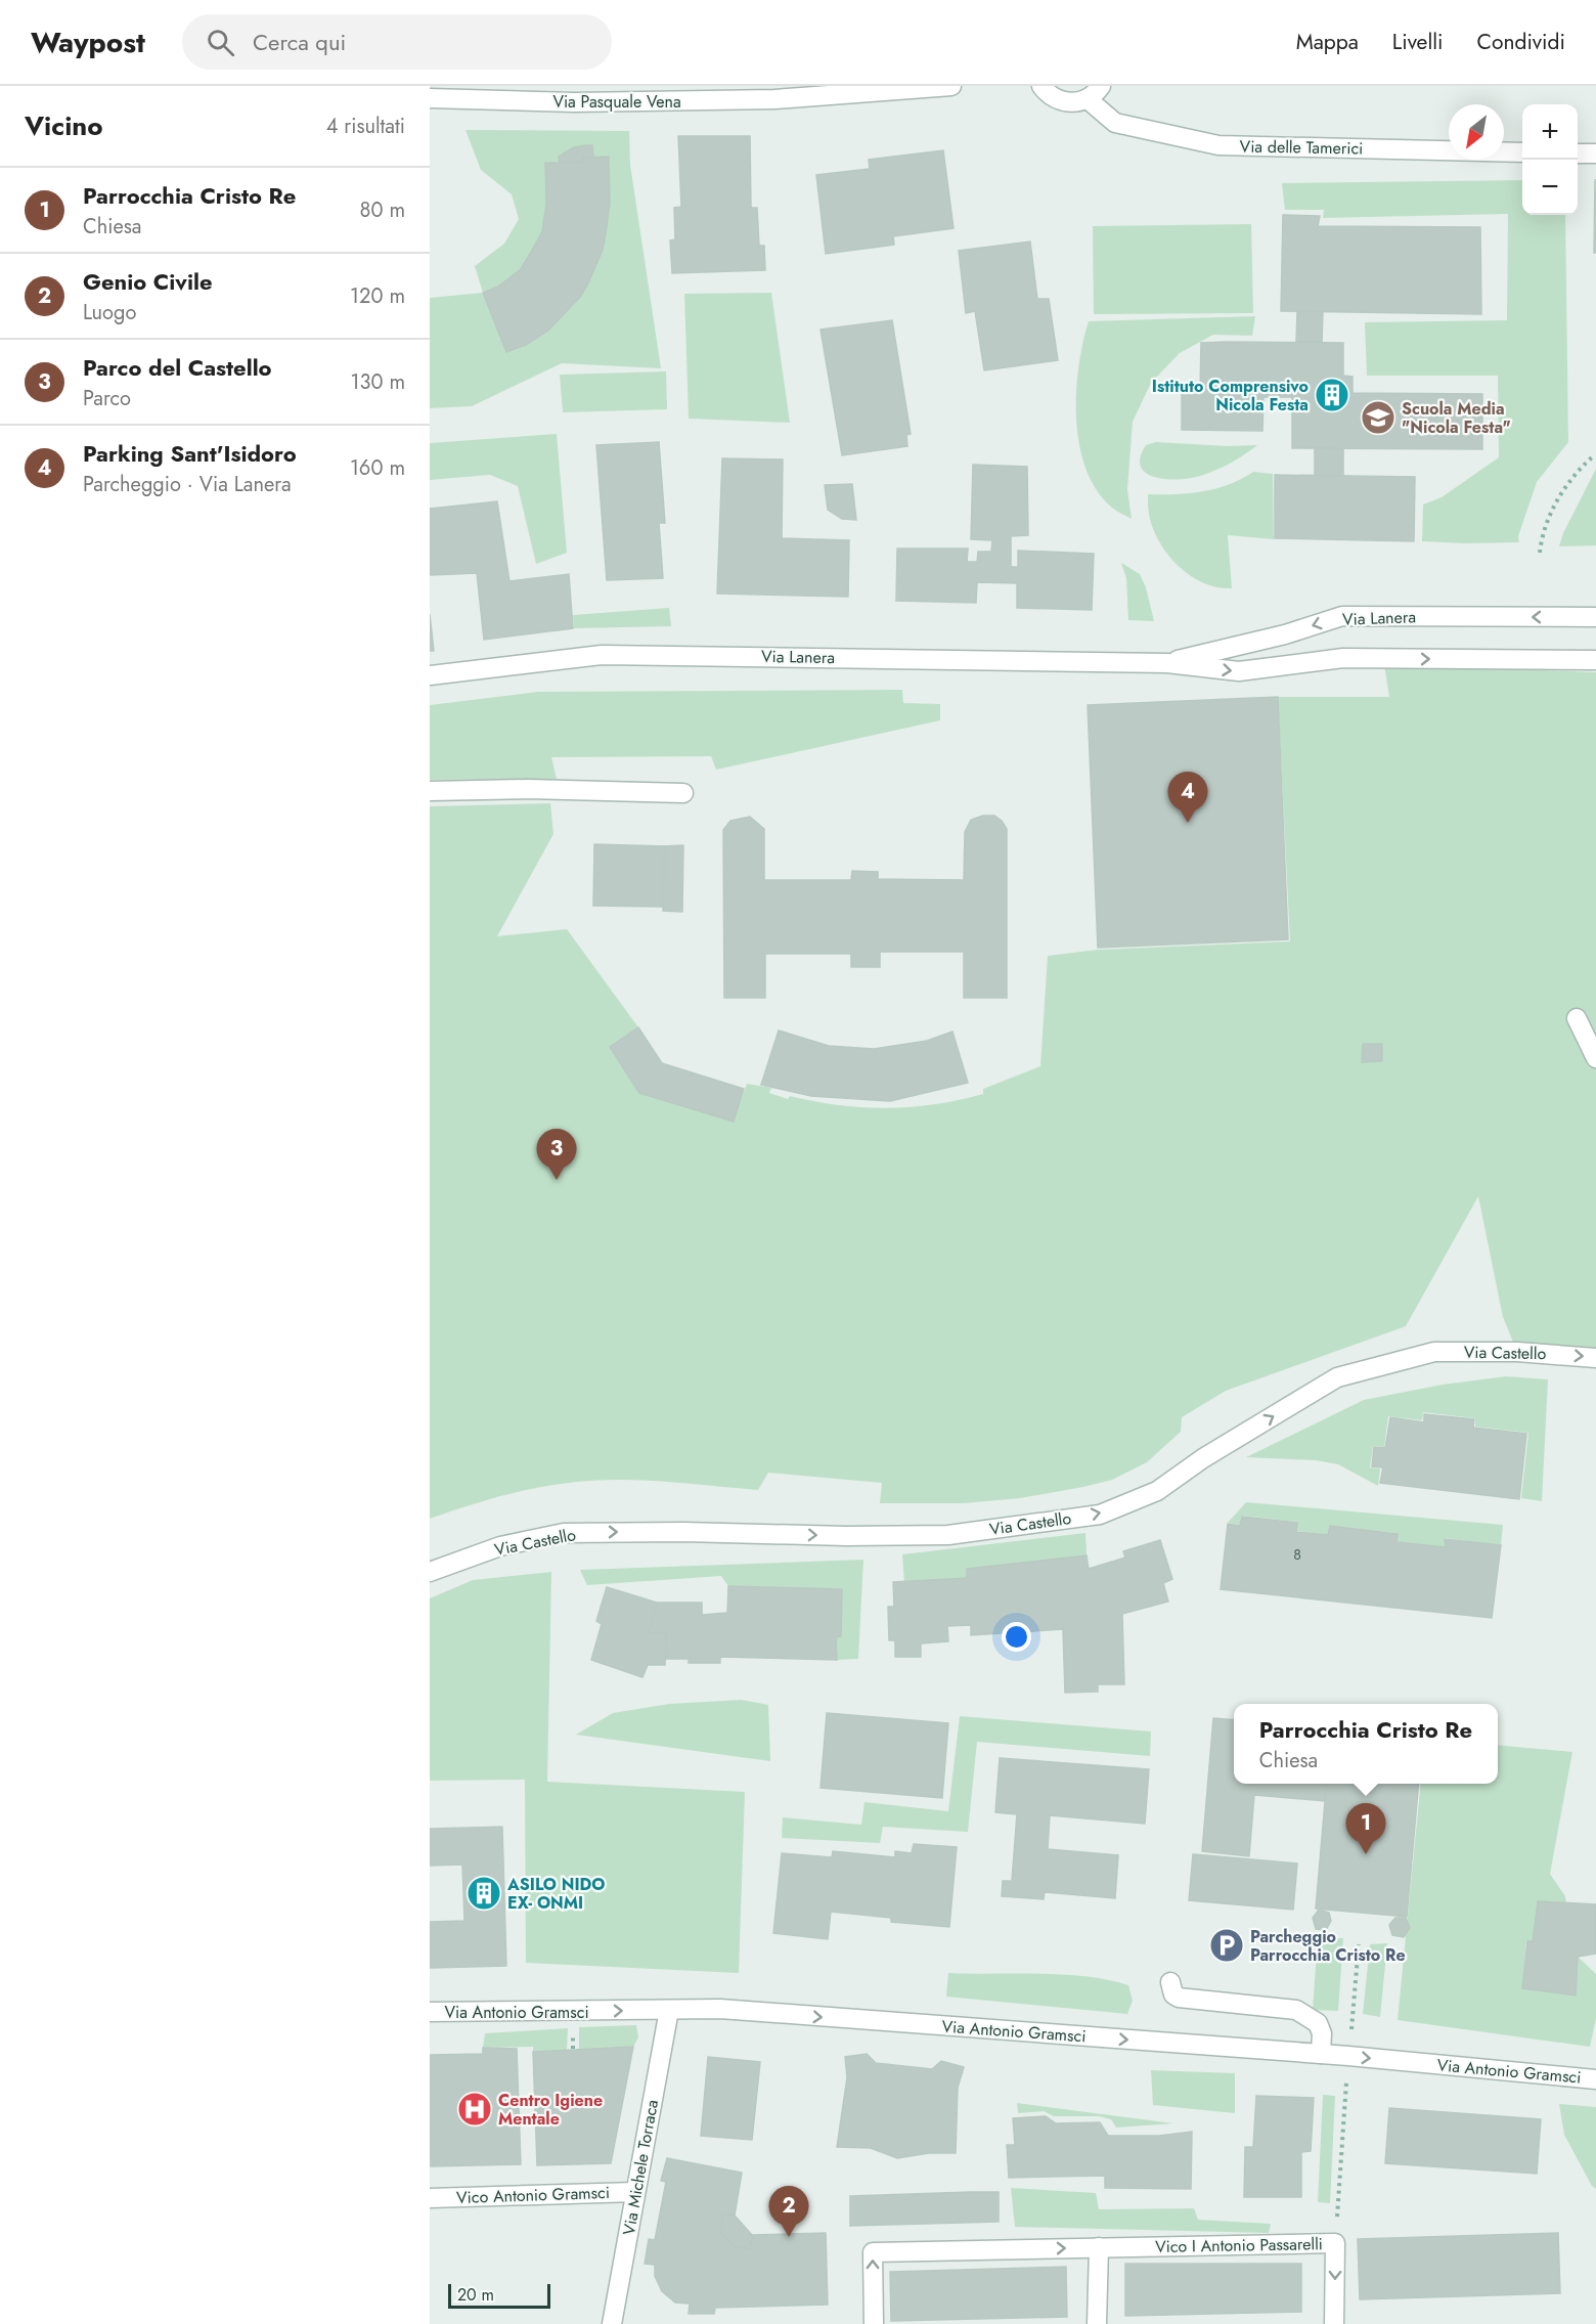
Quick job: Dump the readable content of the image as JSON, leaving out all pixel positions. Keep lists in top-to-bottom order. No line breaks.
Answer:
{"streets":{"street":["Via Pasquale Vena","Via delle Tamerici","Via Lanera","Via Castello","Via Antonio Gramsci","Via Michele Torraca","Vico Antonio Gramsci","Vico I Antonio Passarelli"]},"crossings":[["Via Antonio Gramsci","Via Michele Torraca"],["Via Michele Torraca","Vico Antonio Gramsci"]],"one_way":["Via Castello","Via Antonio Gramsci"],"places":{"building":["Istituto Comprensivo Nicola Festa","ASILO NIDO EX- ONMI"],"school or university":["Scuola Media \"Nicola Festa\""],"parking":["Parcheggio Parrocchia Cristo Re"],"hospital":["Centro Igiene Mentale"]},"house_numbers":["8"],"scale_bar":"20 m","north":"bottom left","page":{"header":"Waypost","search":"Cerca qui","nav":["Mappa","Livelli","Condividi"],"heading":["Vicino","4 risultati"],"map_buttons":["+","−"],"list":[{"mark":"1","name":"Parrocchia Cristo Re","note":"Chiesa","value":"80 m"},{"mark":"2","name":"Genio Civile","note":"Luogo","value":"120 m"},{"mark":"3","name":"Parco del Castello","note":"Parco","value":"130 m"},{"mark":"4","name":"Parking Sant'Isidoro","note":"Parcheggio · Via Lanera","value":"160 m"}],"pins":["4","3","1","2"],"popup":["Parrocchia Cristo Re","Chiesa"],"scale":"20 m"}}
